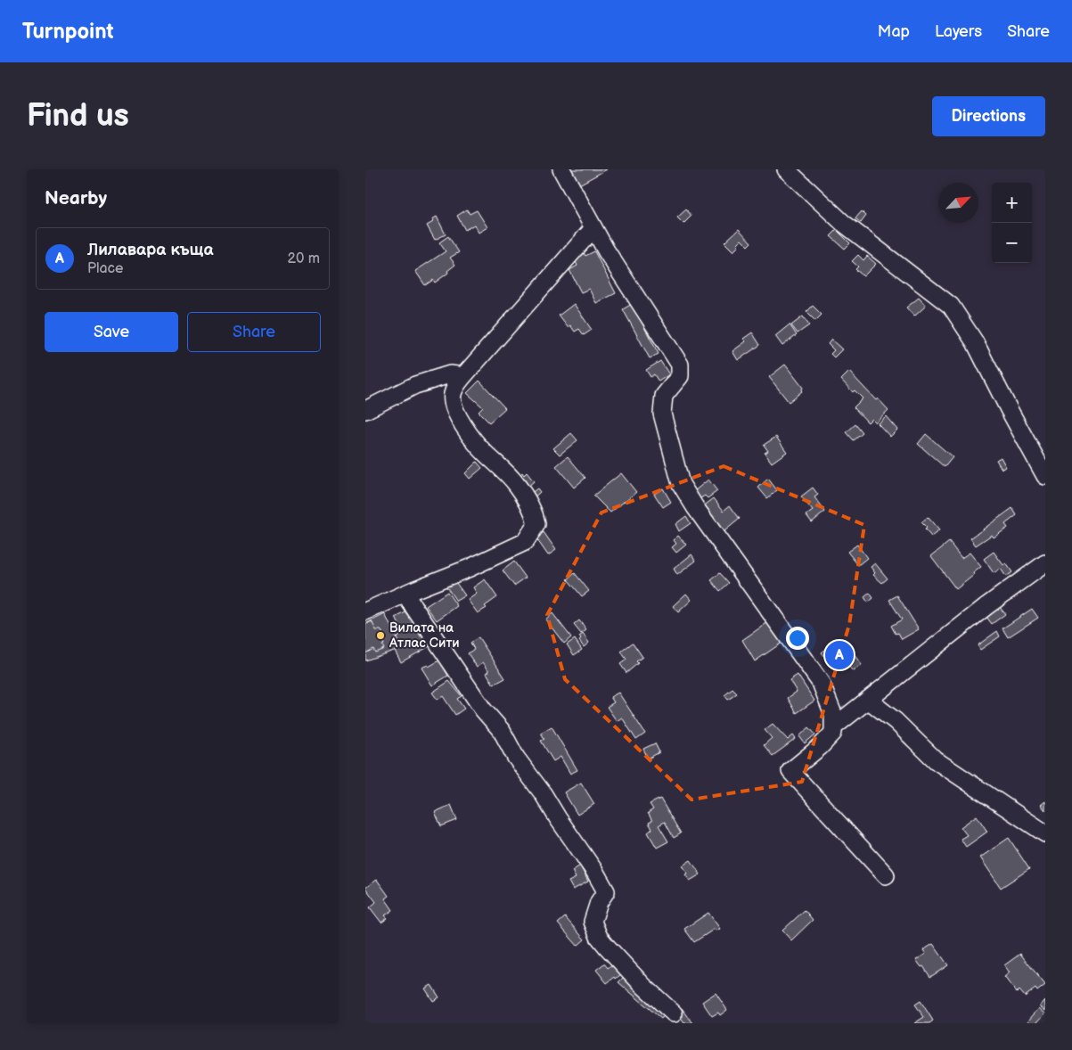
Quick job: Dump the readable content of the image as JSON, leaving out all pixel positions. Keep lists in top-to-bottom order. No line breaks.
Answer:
{"places":["Вилата на Атлас Сити"],"north":"top right","page":{"header":"Turnpoint","nav":["Map","Layers","Share"],"buttons":["Directions",["Save","Share"]],"title":"Find us","heading":"Nearby","map_buttons":["+","−"],"list":[{"mark":"A","name":"Лилавара къща","note":"Place","value":"20 m"}],"pins":"A"}}
